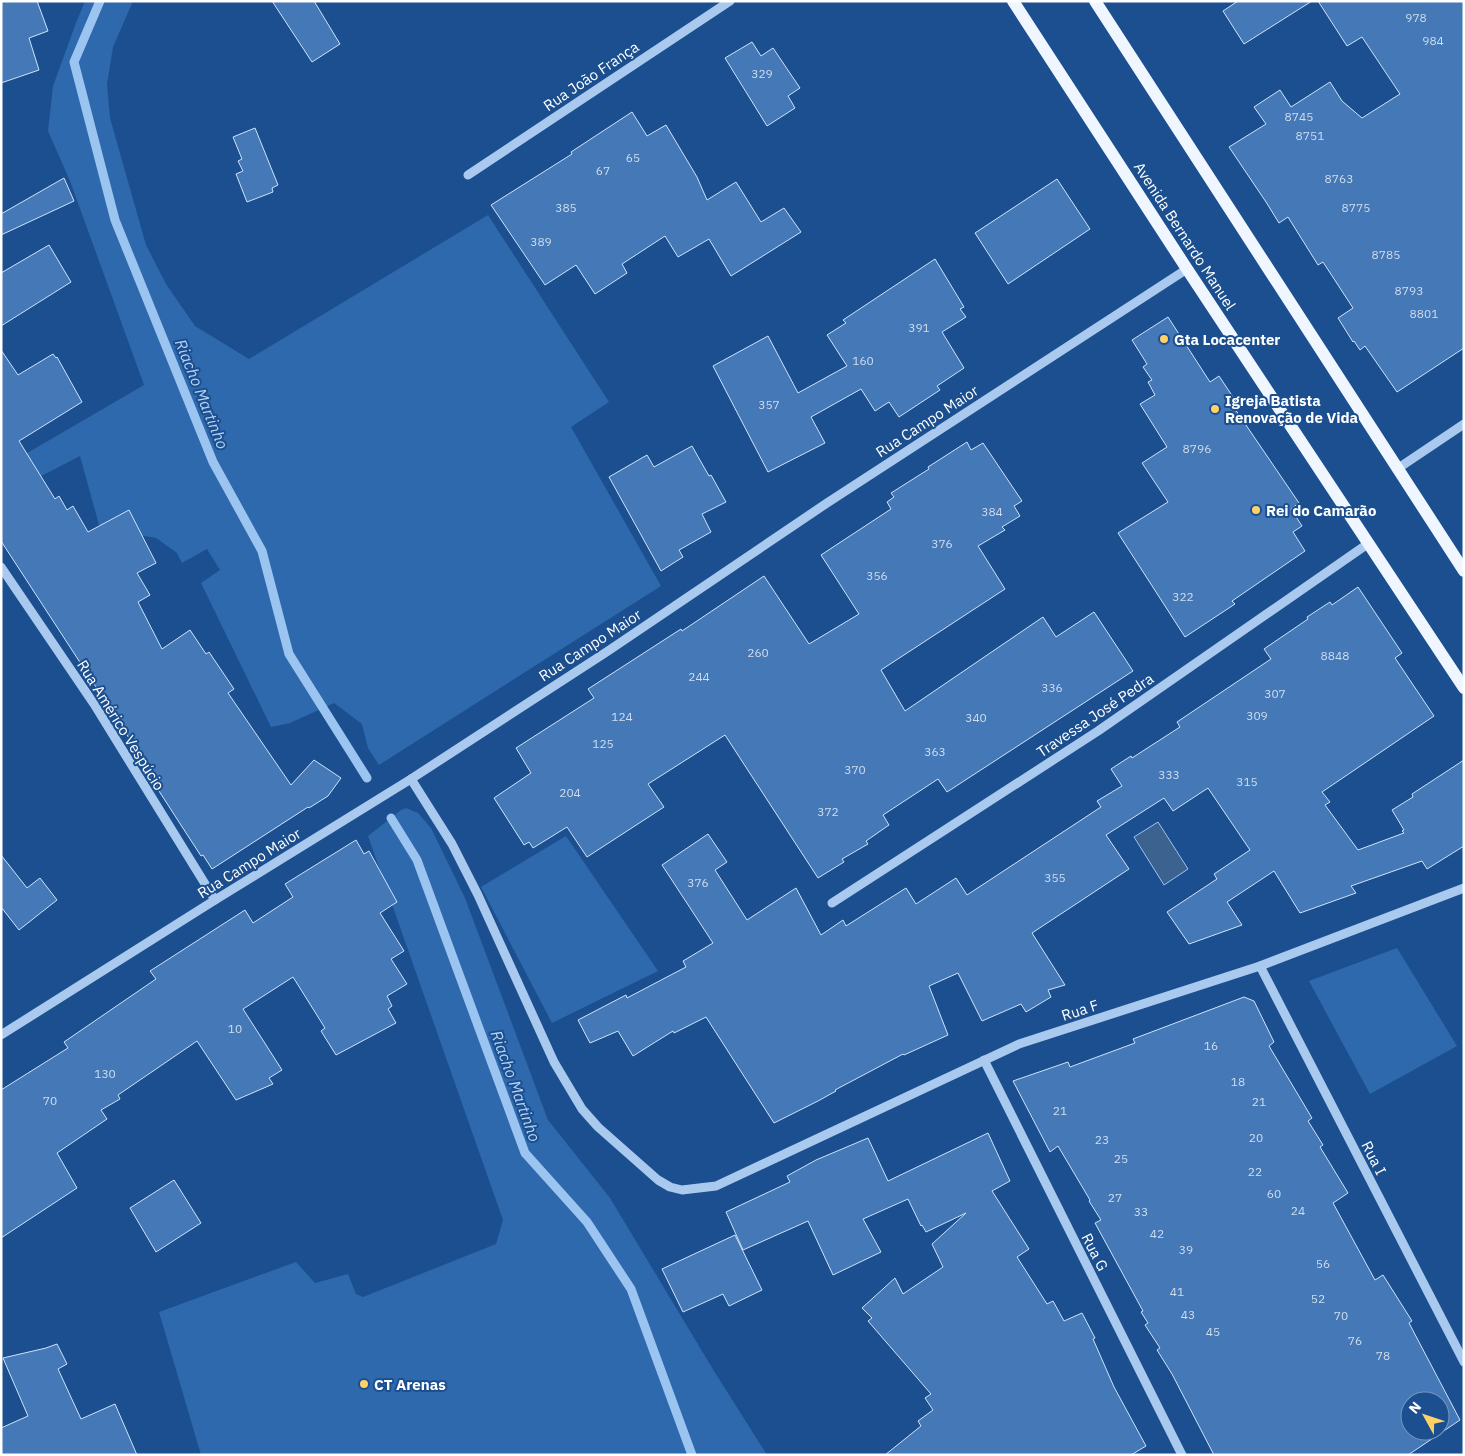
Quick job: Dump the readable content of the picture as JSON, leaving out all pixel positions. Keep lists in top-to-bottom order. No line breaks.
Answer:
{"streets":{"main road":["Avenida Bernardo Manuel"],"street":["Rua João França","Rua Campo Maior","Travessa José Pedra","Rua Américo Vespúcio","Rua F","Rua I","Rua G"]},"crossings":[["Avenida Bernardo Manuel","Rua Campo Maior"],["Avenida Bernardo Manuel","Travessa José Pedra"],["Rua Campo Maior","Rua Américo Vespúcio"],["Rua Campo Maior","Rua F"],["Rua F","Rua I"],["Rua F","Rua G"]],"water":["Riacho Martinho"],"places":["Gta Locacenter","Igreja Batista Renovação de Vida","Rei do Camarão","CT Arenas"],"house_numbers":["978","984","329","8745","8751","65","67","8763","385","8775","389","8785","8793","8801","391","160","357","8796","384","376","356","322","260","8848","244","336","307","309","124","340","125","363","370","333","315","204","372","355","376","10","16","130","18","70","21","21","20","23","25","22","60","27","24","33","42","39","56","41","52","43","70","45","76","78"],"north":"top left"}
